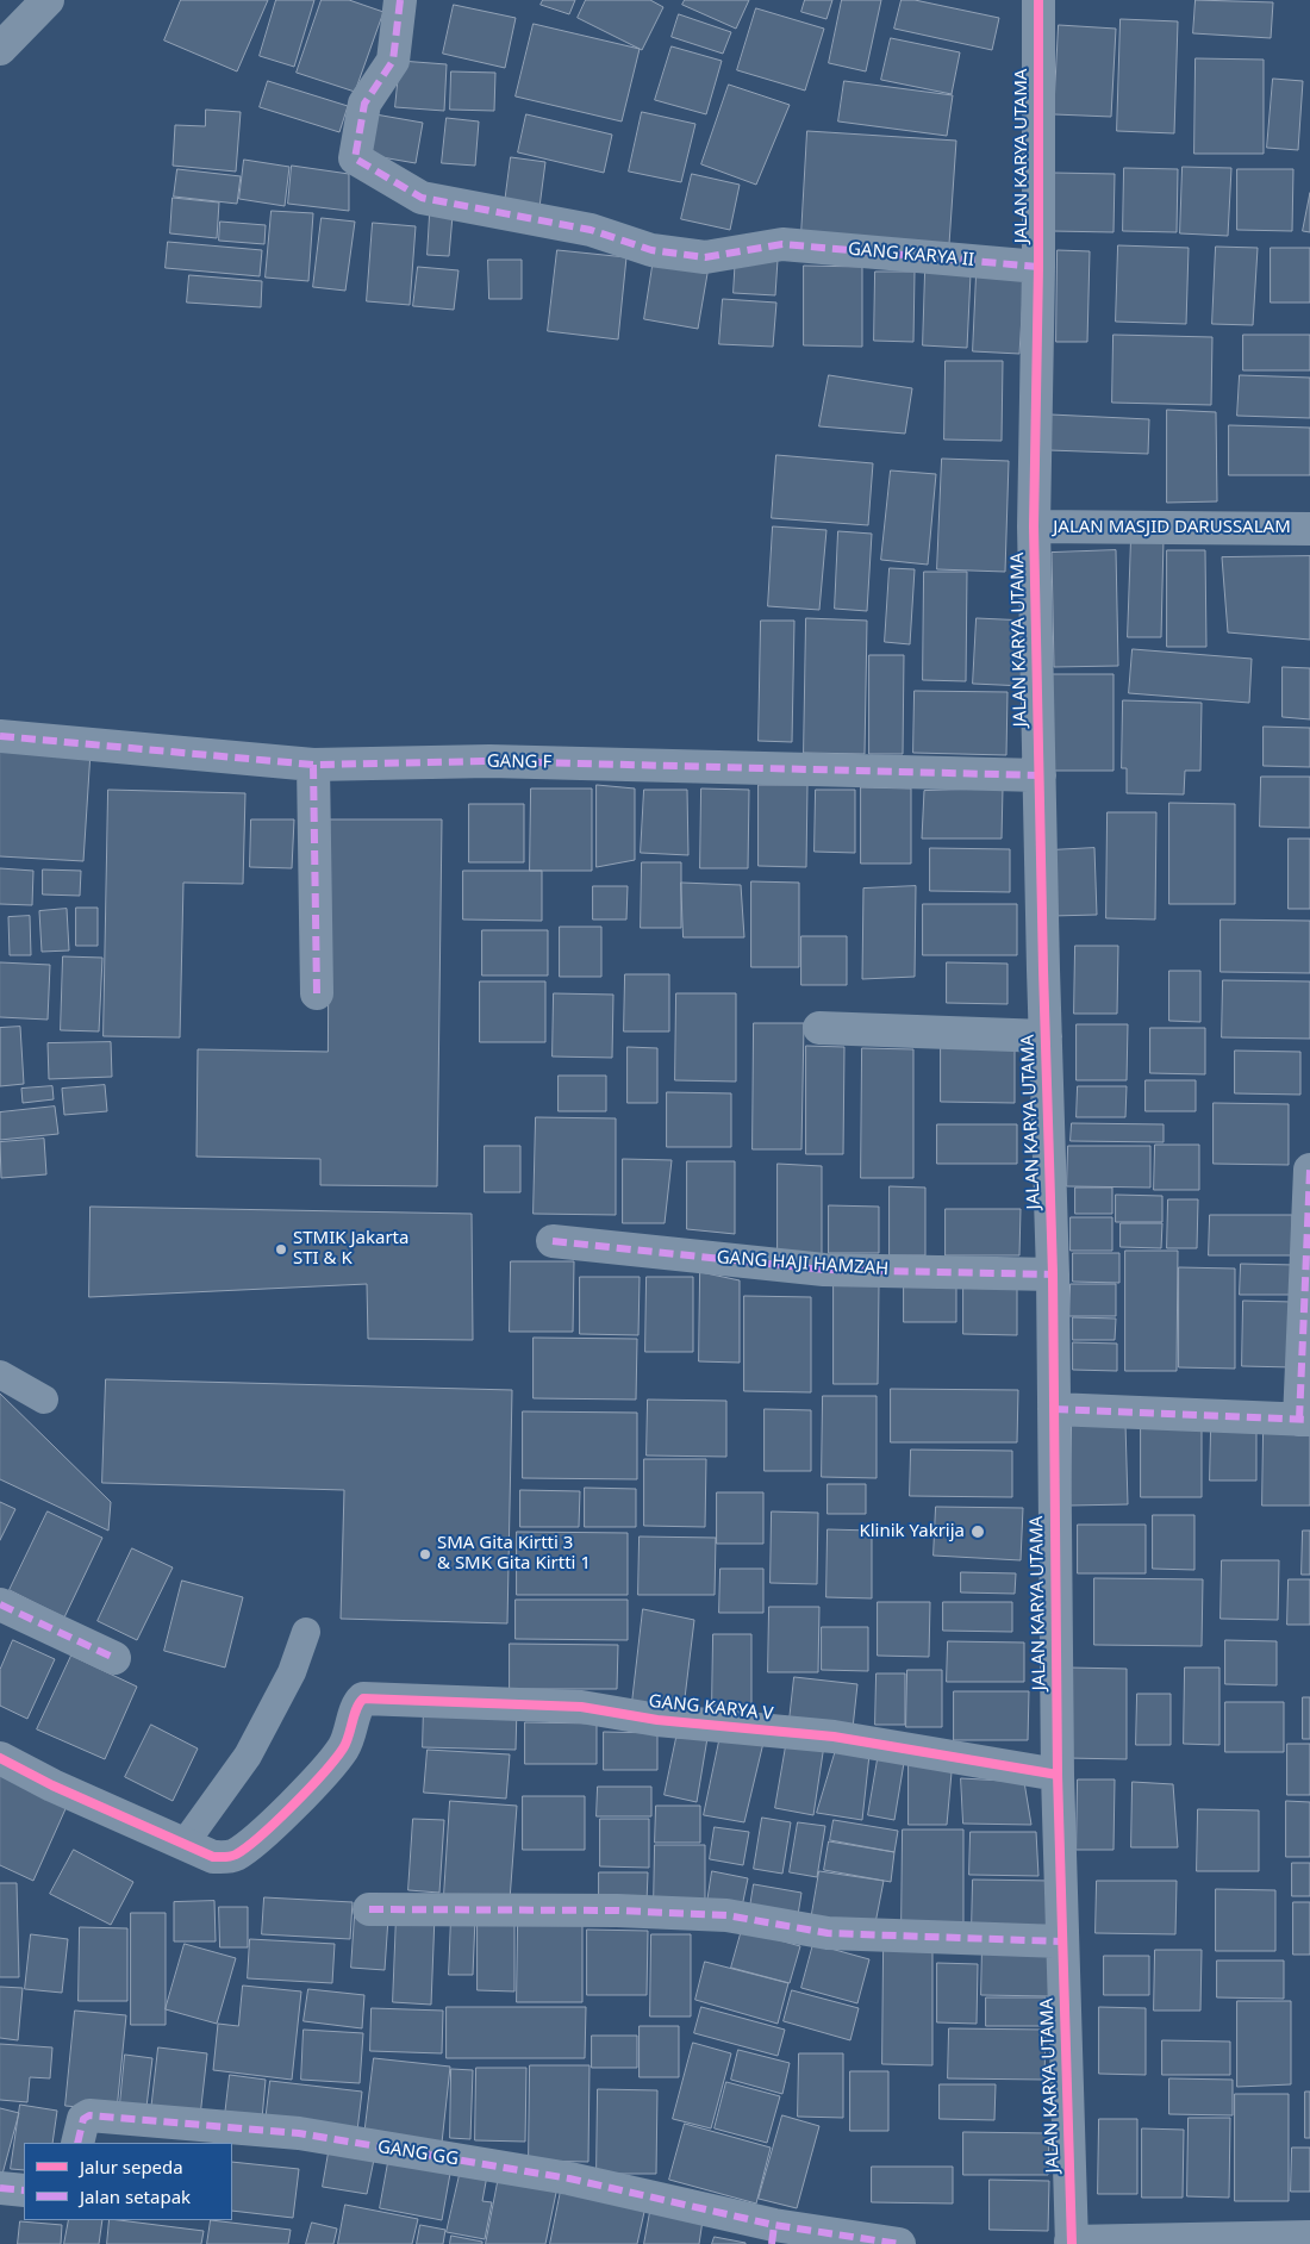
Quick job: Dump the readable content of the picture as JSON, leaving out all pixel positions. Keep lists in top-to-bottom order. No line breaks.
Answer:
{"streets":{"street":["JALAN KARYA UTAMA","GANG KARYA II","JALAN MASJID DARUSSALAM","GANG F","GANG HAJI HAMZAH","GANG KARYA V","GANG GG"]},"crossings":[["JALAN KARYA UTAMA","GANG KARYA II"],["JALAN KARYA UTAMA","JALAN MASJID DARUSSALAM"],["JALAN KARYA UTAMA","GANG F"],["JALAN KARYA UTAMA","GANG HAJI HAMZAH"],["JALAN KARYA UTAMA","GANG KARYA V"]],"places":["STMIK Jakarta STI & K","Klinik Yakrija","SMA Gita Kirtti 3 & SMK Gita Kirtti 1"],"legend":["Jalur sepeda","Jalan setapak"]}
